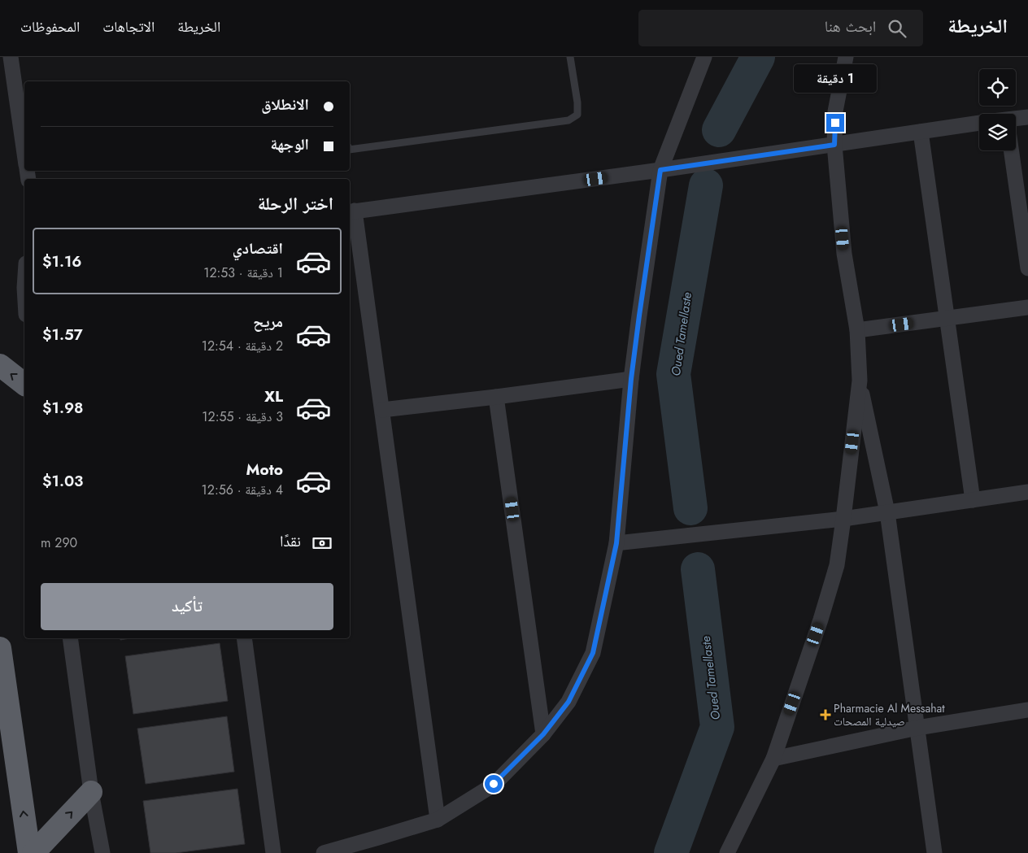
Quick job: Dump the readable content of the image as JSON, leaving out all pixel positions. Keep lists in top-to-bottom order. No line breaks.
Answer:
{"water":["Oued Tamellaste"],"places":{"health":["Pharmacie Al Messahat صيدلية المصحات"]},"page":{"header":"الخريطة","search":"ابحث هنا","nav":["الخريطة","الاتجاهات","المحفوظات"],"bubble":"1 دقيقة","banner":["الانطلاق","الوجهة"],"heading":"اختر الرحلة","list":[{"name":"اقتصادي","note":"1 دقيقة · 12:53","value":"$1.16"},{"name":"مريح","note":"2 دقيقة · 12:54","value":"$1.57"},{"name":"XL","note":"3 دقيقة · 12:55","value":"$1.98"},{"name":"Moto","note":"4 دقيقة · 12:56","value":"$1.03"}],"pay":["نقدًا","290 m"],"buttons":"تأكيد"}}
